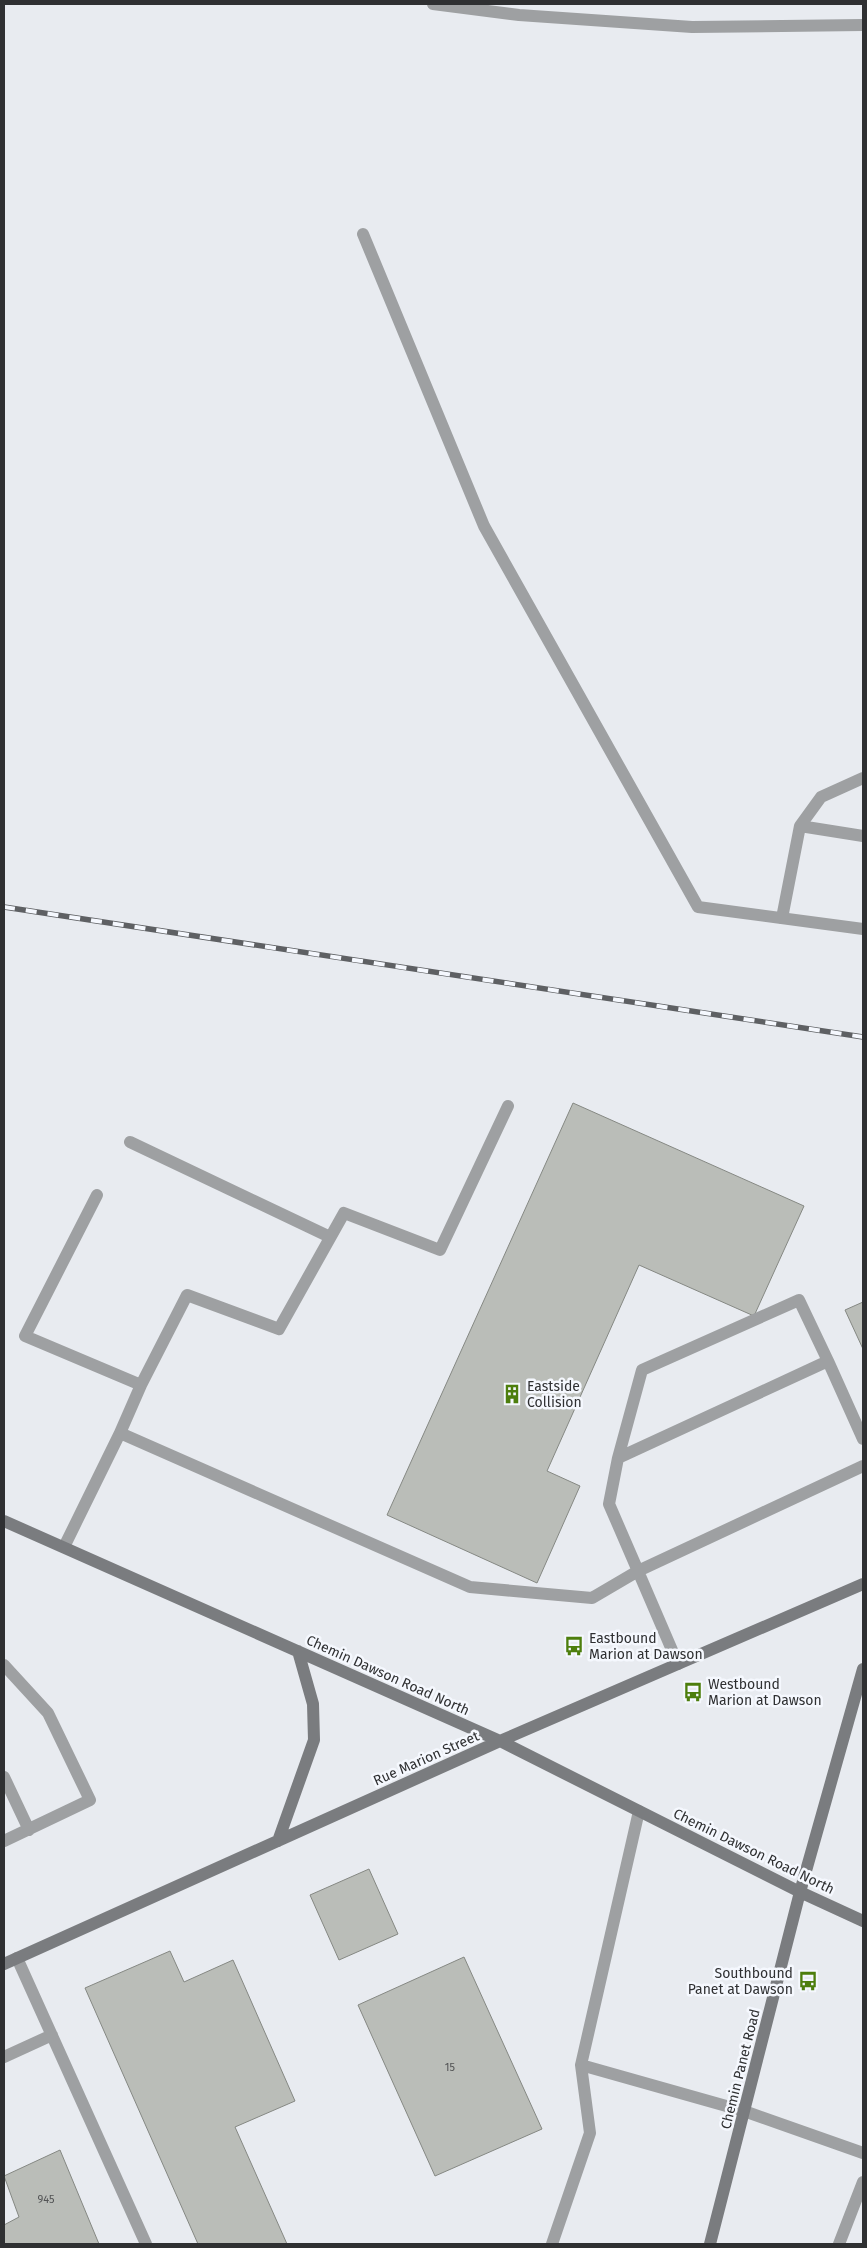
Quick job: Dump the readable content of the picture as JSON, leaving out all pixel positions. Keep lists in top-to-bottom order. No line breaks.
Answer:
{"streets":{"street":["Chemin Dawson Road North","Rue Marion Street","Chemin Panet Road"]},"crossings":[["Chemin Dawson Road North","Rue Marion Street"],["Chemin Dawson Road North","Chemin Panet Road"]],"places":{"building":["Eastside Collision"],"bus stop":["Eastbound Marion at Dawson","Westbound Marion at Dawson","Southbound Panet at Dawson"]},"house_numbers":["15","945"]}
